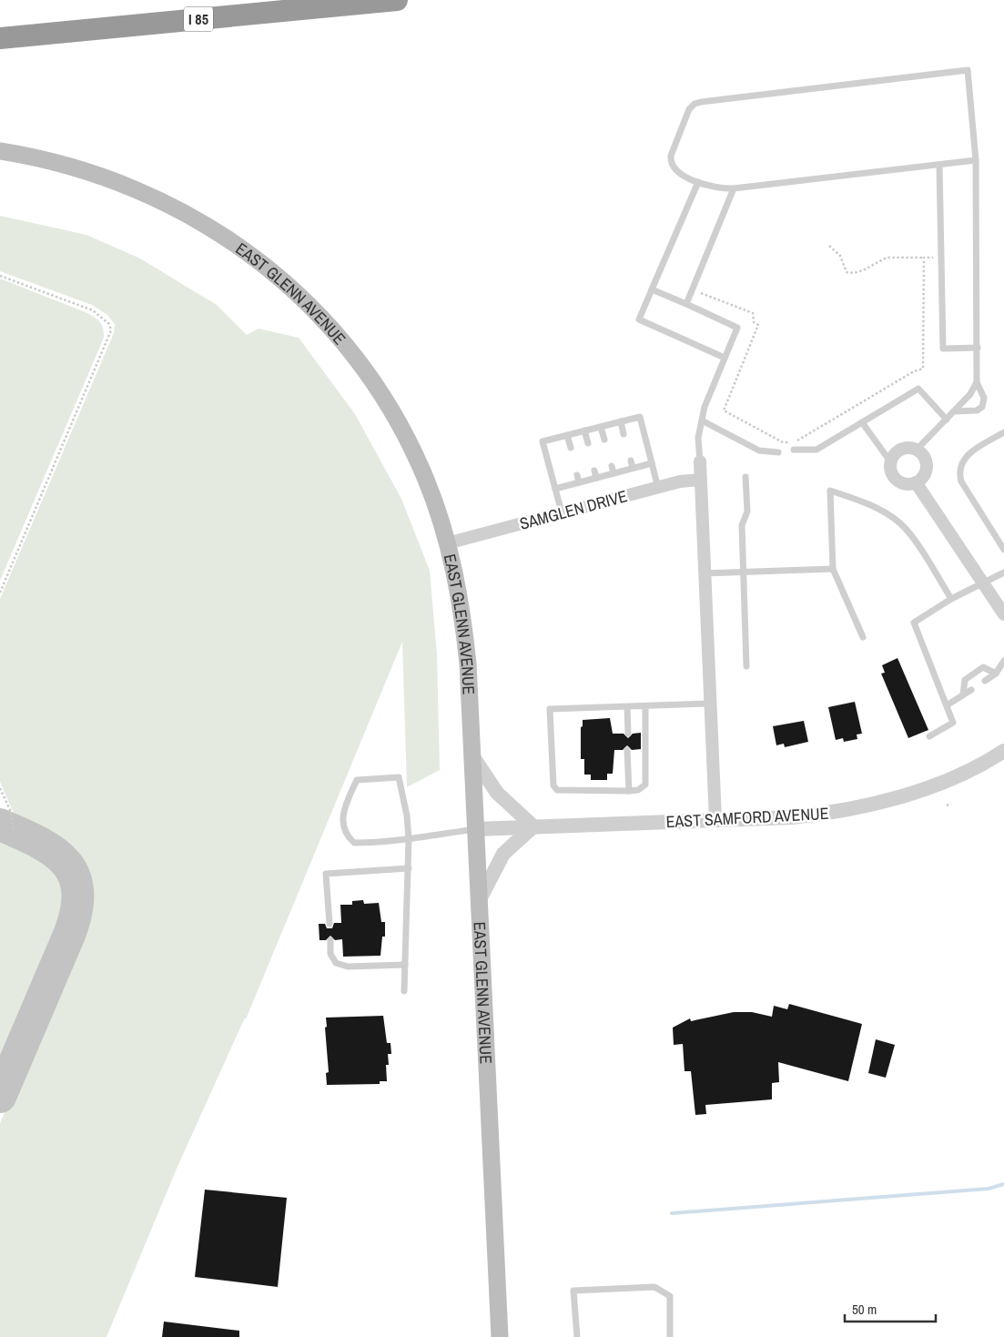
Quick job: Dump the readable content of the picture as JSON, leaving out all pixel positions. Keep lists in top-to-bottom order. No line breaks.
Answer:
{"streets":{"highway":["I 85"],"main road":["EAST GLENN AVENUE"],"street":["SAMGLEN DRIVE","EAST SAMFORD AVENUE"]},"crossings":[["EAST GLENN AVENUE","SAMGLEN DRIVE"],["EAST GLENN AVENUE","EAST SAMFORD AVENUE"]],"scale_bar":"50 m"}
